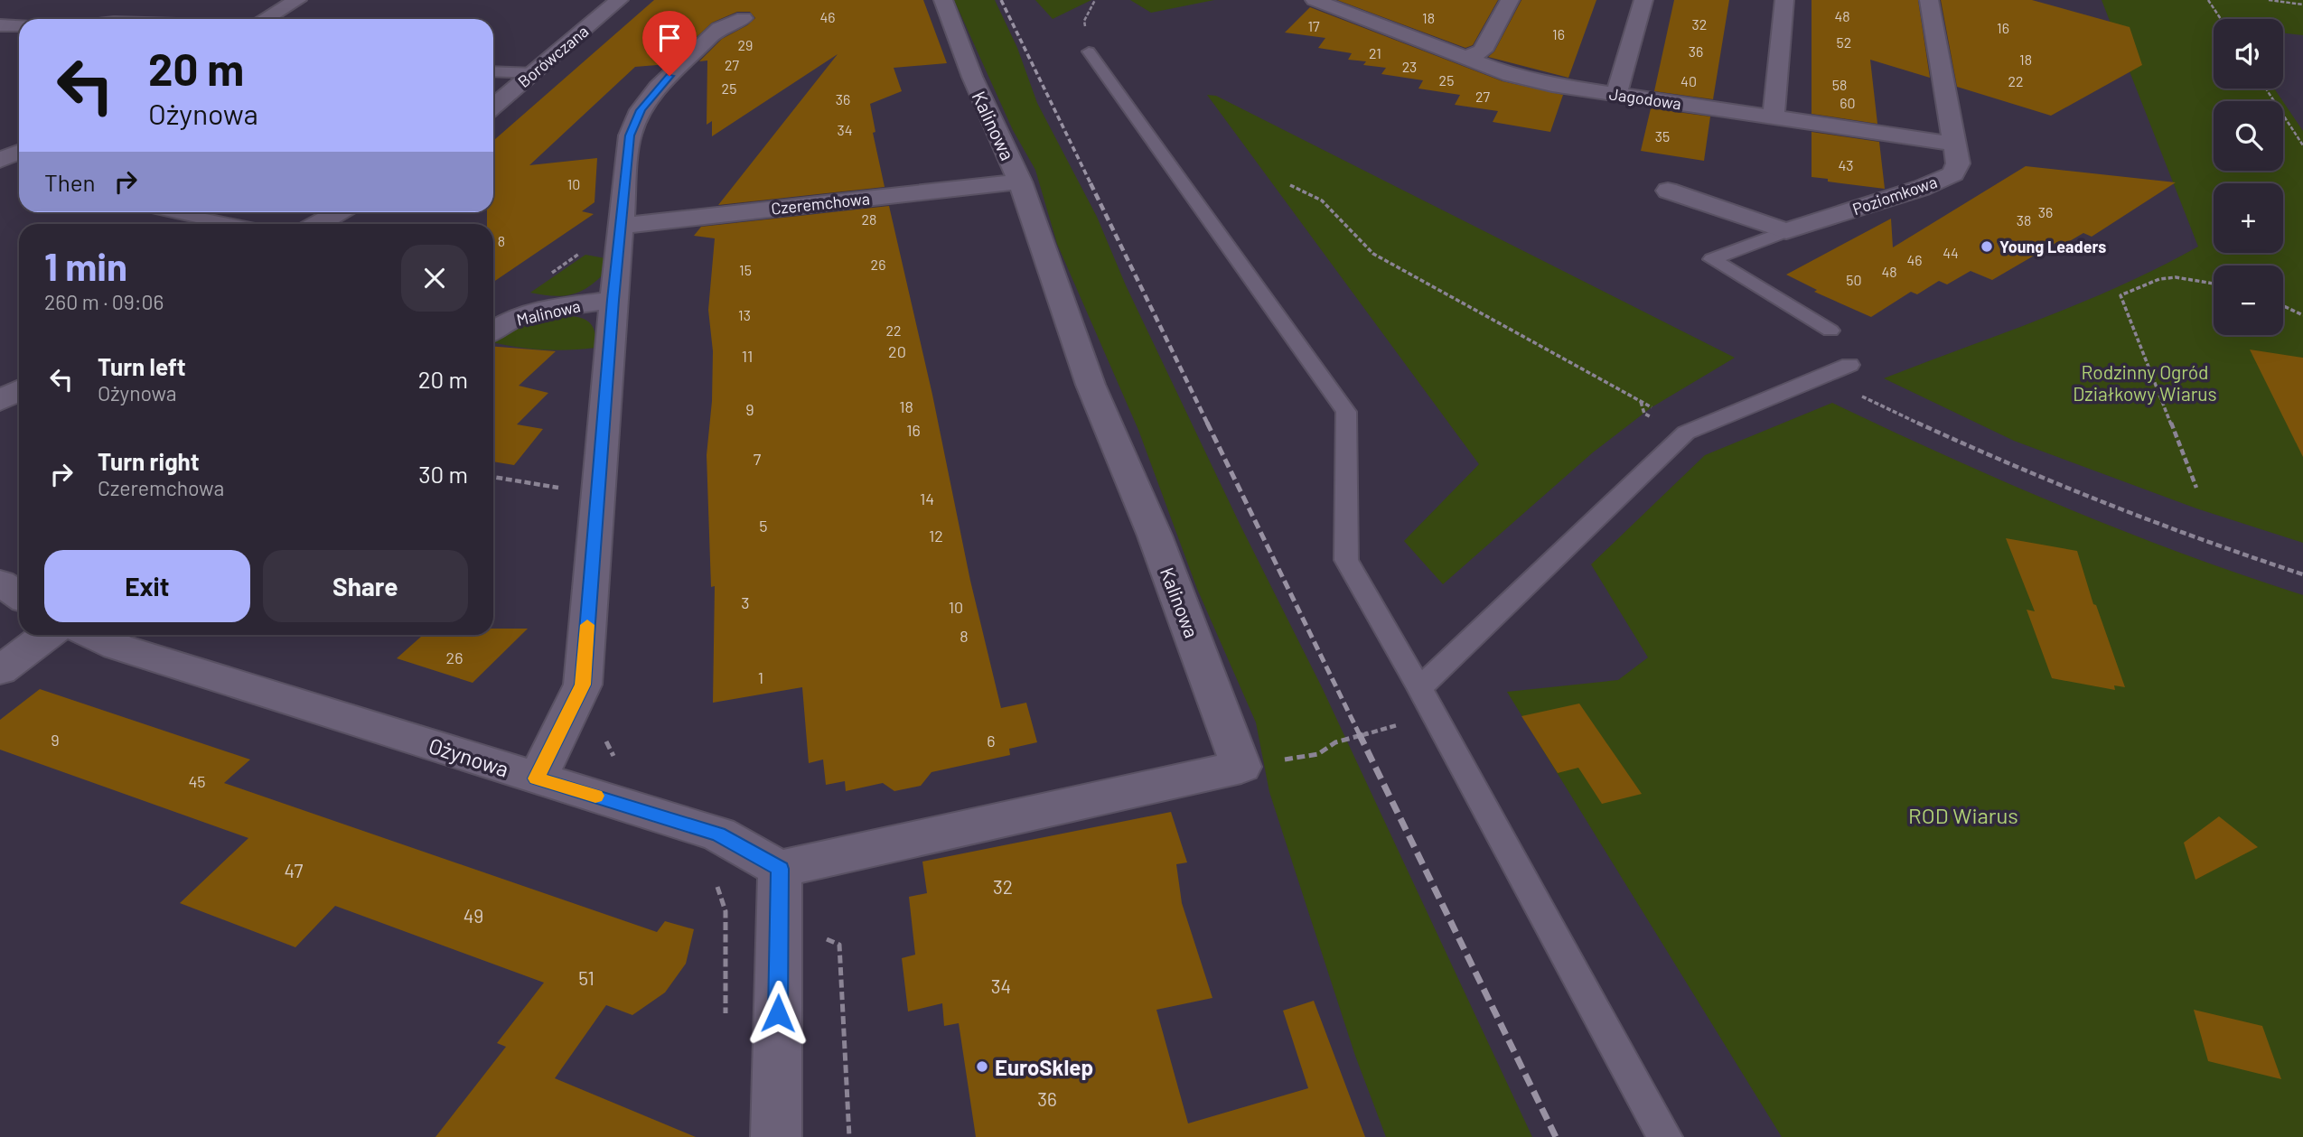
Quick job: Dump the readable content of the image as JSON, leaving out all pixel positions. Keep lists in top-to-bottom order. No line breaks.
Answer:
{"streets":{"street":["Borówczana","Jagodowa","Kalinowa","Poziomkowa","Czeremchowa","Malinowa","Ożynowa"]},"crossings":[["Jagodowa","Poziomkowa"],["Kalinowa","Czeremchowa"],["Kalinowa","Ożynowa"]],"parks":["Rodzinny Ogród Działkowy Wiarus","ROD Wiarus"],"places":["Young Leaders","EuroSklep"],"house_numbers":["48","46","18","32","17","16","16","52","29","36","21","18","27","23","25","40","22","58","25","27","36","60","34","35","43","10","36","28","38","8","44","46","26","15","48","50","13","22","20","11","18","9","16","7","14","5","12","3","10","8","26","1","9","6","45","47","32","49","51","34","36"],"page":{"map_buttons":["+","−"],"turn":["20 m","Ożynowa"],"then":"Then","heading":["1 min","260 m · 09:06"],"list":[{"name":"Turn left","note":"Ożynowa","value":"20 m"},{"name":"Turn right","note":"Czeremchowa","value":"30 m"}],"buttons":["Exit","Share"]}}
